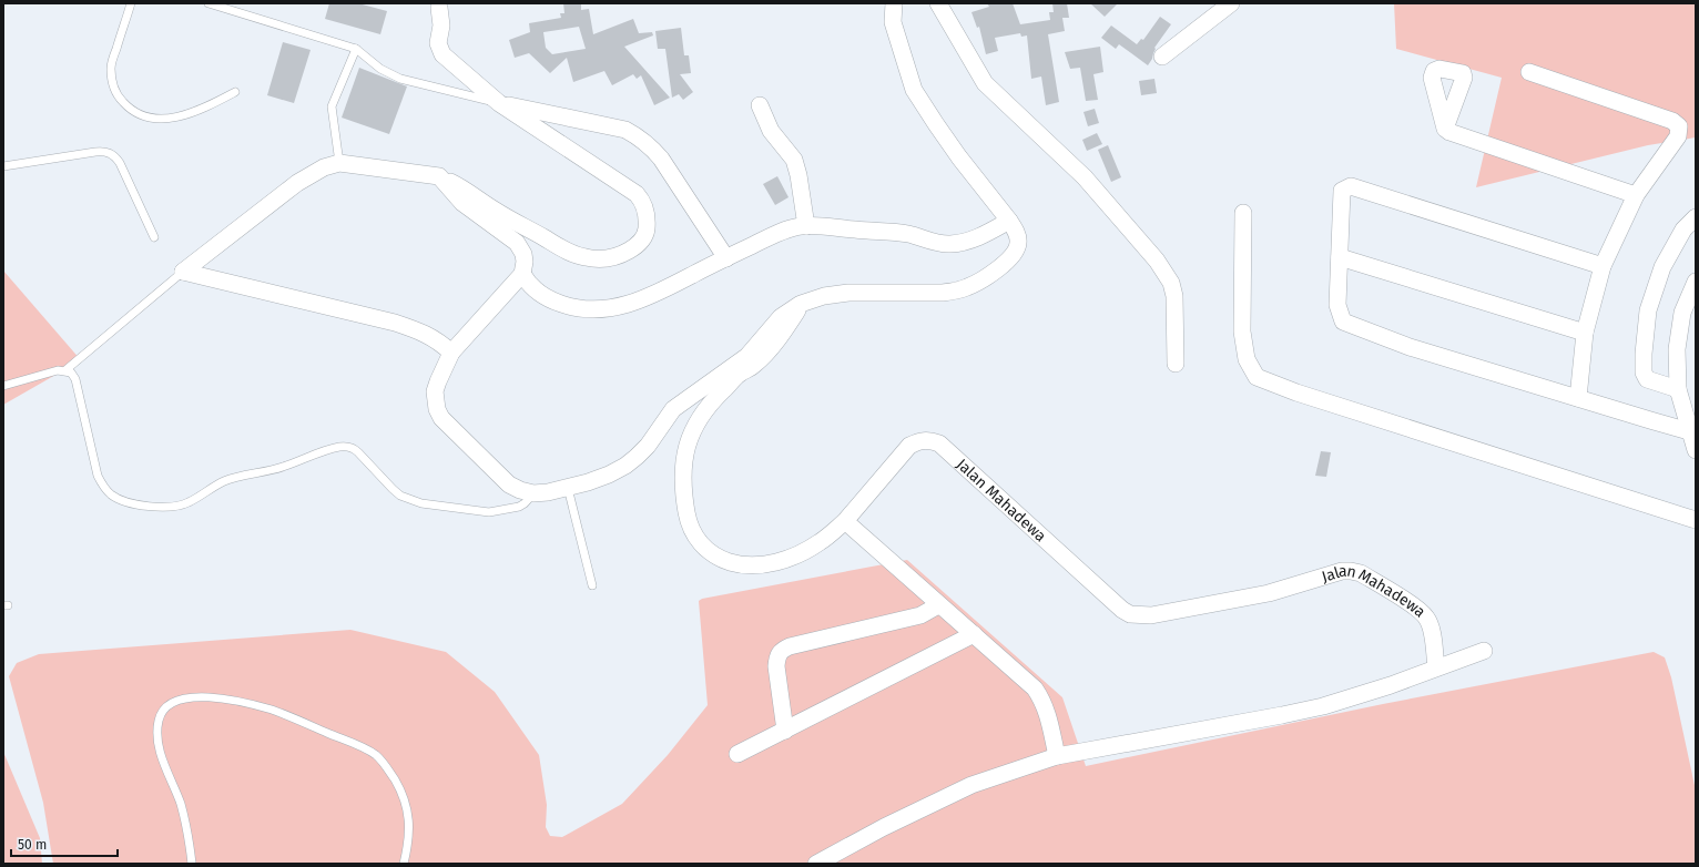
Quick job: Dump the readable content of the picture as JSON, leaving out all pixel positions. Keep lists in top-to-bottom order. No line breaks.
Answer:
{"streets":{"street":["Jalan Mahadewa"]},"scale_bar":"50 m"}
